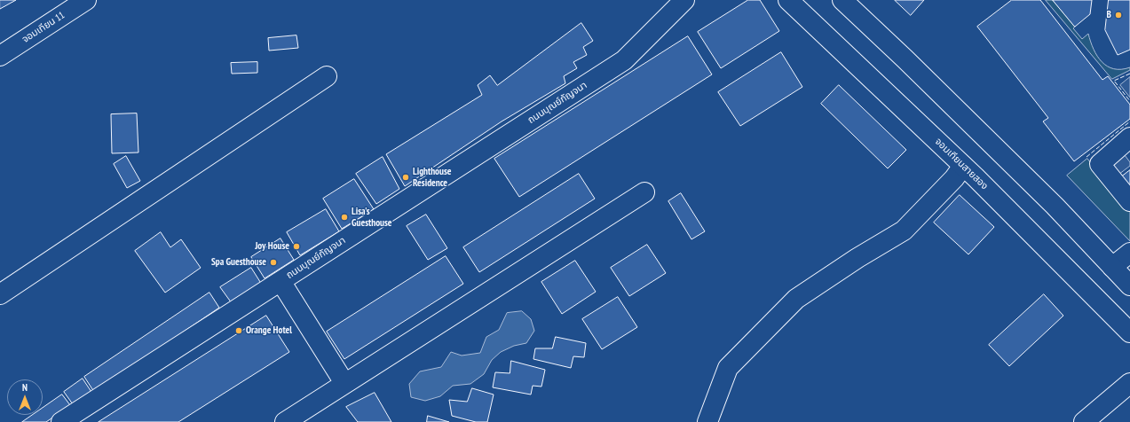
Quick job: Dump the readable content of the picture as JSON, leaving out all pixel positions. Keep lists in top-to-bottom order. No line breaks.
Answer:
{"streets":{"street":["จอมเทียน 11","ถนนบุณย์กัญจนา","จอมเทียนสายสอง"]},"places":["B","Lighthouse Residence","Lisa's Guesthouse","Joy House","Spa Guesthouse","Orange Hotel"],"north":"top"}
